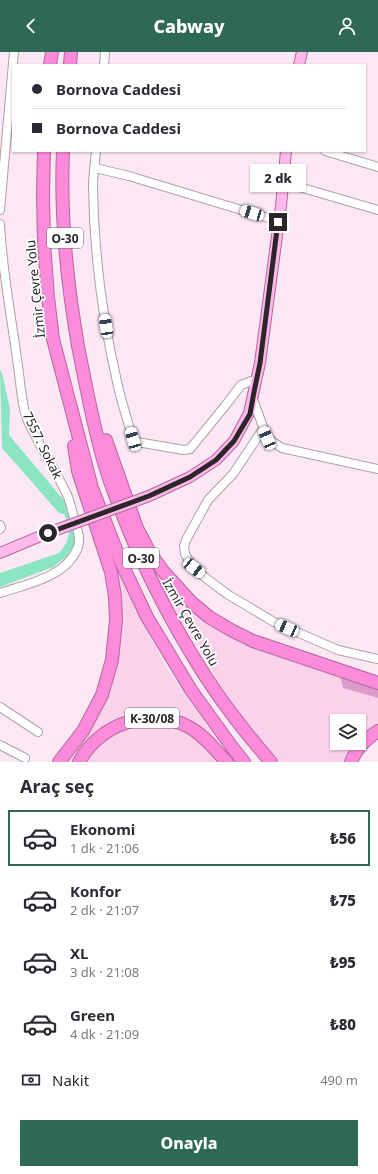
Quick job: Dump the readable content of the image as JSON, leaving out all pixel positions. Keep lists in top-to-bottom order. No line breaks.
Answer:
{"streets":{"highway":["O-30","İzmir Çevre Yolu","K-30/08"],"street":["7557. Sokak"]},"page":{"header":"Cabway","banner":["Bornova Caddesi","Bornova Caddesi"],"bubble":"2 dk","heading":"Araç seç","list":[{"name":"Ekonomi","note":"1 dk · 21:06","value":"₺56"},{"name":"Konfor","note":"2 dk · 21:07","value":"₺75"},{"name":"XL","note":"3 dk · 21:08","value":"₺95"},{"name":"Green","note":"4 dk · 21:09","value":"₺80"}],"pay":["Nakit","490 m"],"buttons":"Onayla"}}
